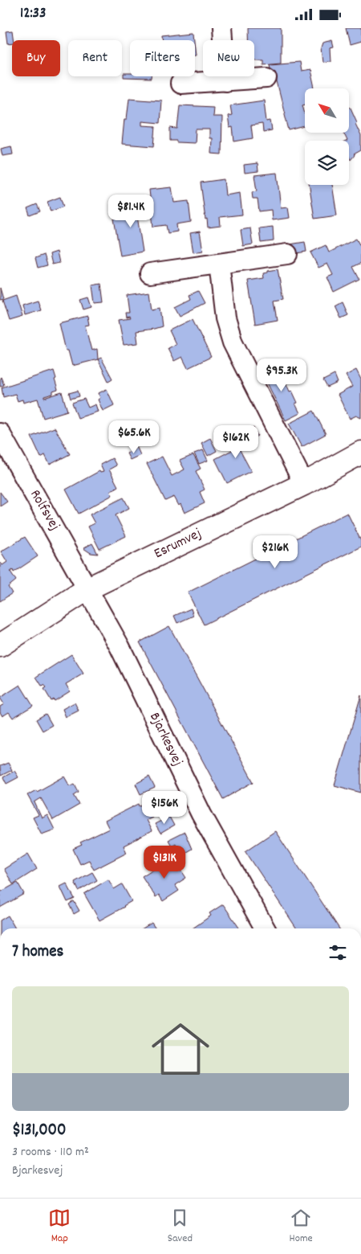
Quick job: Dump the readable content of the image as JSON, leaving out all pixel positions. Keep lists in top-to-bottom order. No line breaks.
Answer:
{"streets":{"street":["Rolfsvej","Esrumvej","Bjarkesvej"]},"crossings":[["Rolfsvej","Esrumvej"],["Rolfsvej","Bjarkesvej"],["Esrumvej","Bjarkesvej"]],"north":"top left","page":{"status":"12:33","chip":["Buy","Rent","Filters","New"],"price":["$81.4K","$95.3K","$65.6K","$162K","$216K","$156K","$131K"],"heading":"7 homes","list":[{"name":"$131,000","note":"3 rooms · 110 m² · Bjarkesvej"}],"tabs":["Map","Saved","Home"]}}
